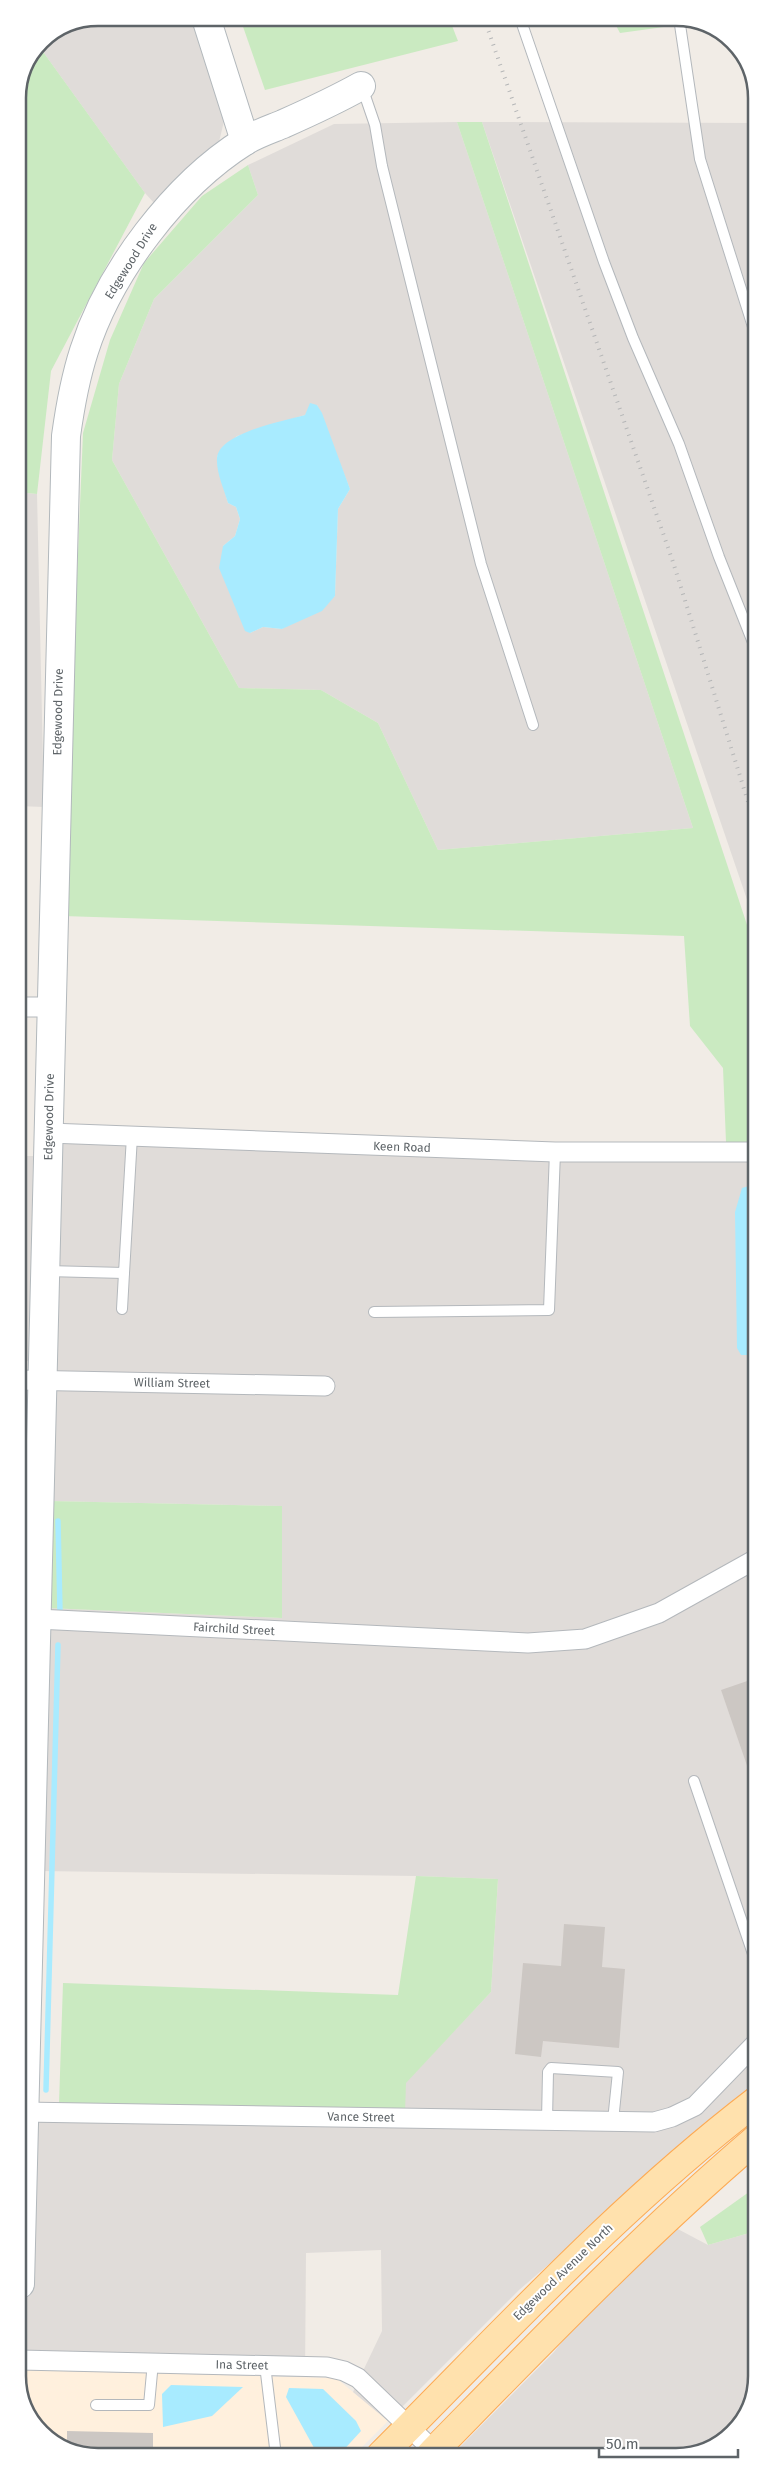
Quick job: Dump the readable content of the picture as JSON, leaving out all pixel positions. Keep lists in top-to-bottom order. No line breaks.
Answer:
{"streets":{"main road":["Edgewood Avenue North"],"street":["Edgewood Drive","Keen Road","William Street","Fairchild Street","Vance Street","Ina Street"]},"crossings":[["Edgewood Drive","Keen Road"],["Edgewood Drive","William Street"],["Edgewood Drive","Fairchild Street"],["Edgewood Avenue North","Ina Street"]],"scale_bar":"50 m"}
